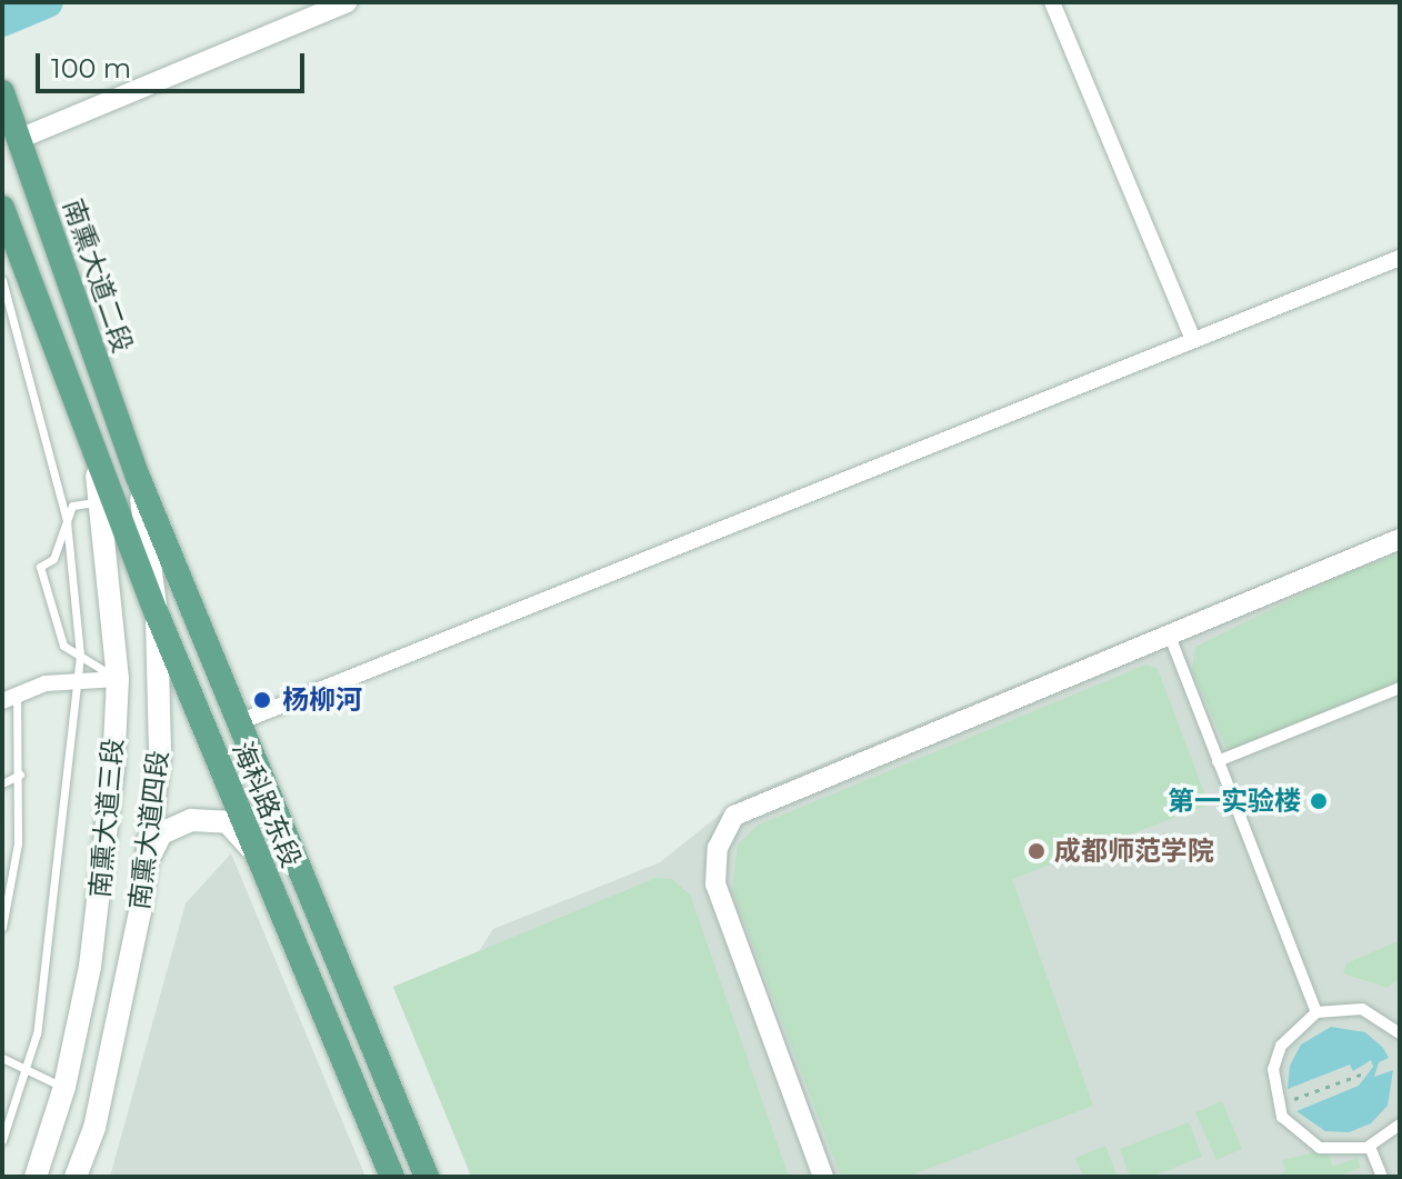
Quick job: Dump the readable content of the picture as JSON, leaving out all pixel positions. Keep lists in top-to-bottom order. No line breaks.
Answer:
{"streets":{"main road":["南熏大道二段","海科路东段","南熏大道三段","南熏大道四段"]},"crossings":[["南熏大道二段","海科路东段"],["南熏大道二段","南熏大道四段"],["海科路东段","南熏大道三段"],["海科路东段","南熏大道四段"]],"places":["杨柳河","第一实验楼","成都师范学院"],"scale_bar":"100 m"}
